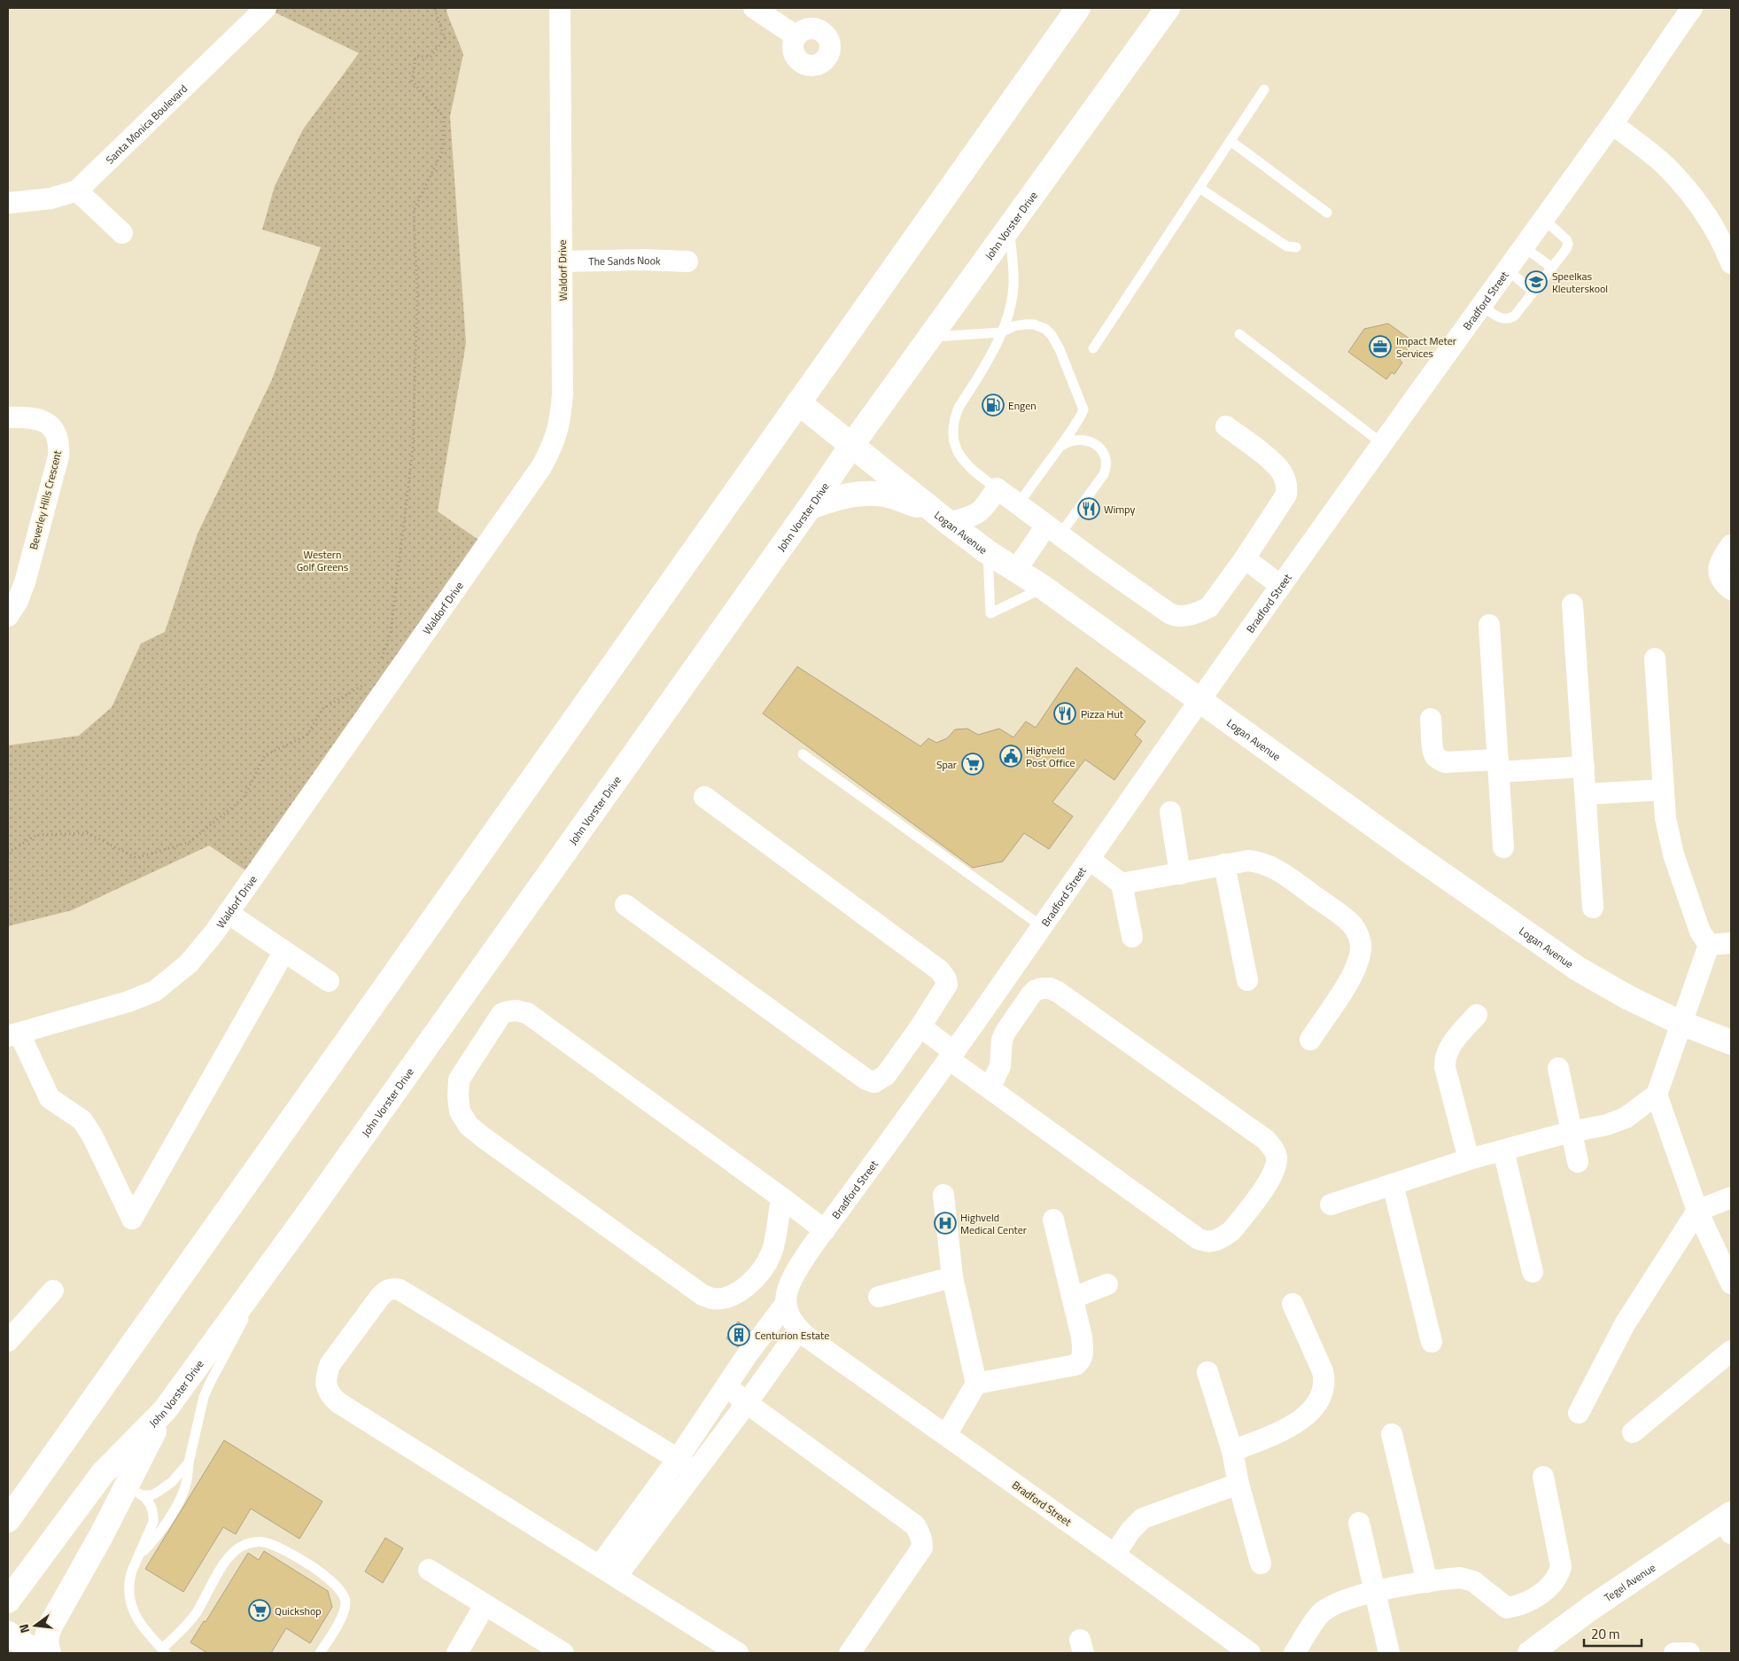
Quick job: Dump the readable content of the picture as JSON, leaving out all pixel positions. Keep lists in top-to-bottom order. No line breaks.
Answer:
{"streets":{"main road":["John Vorster Drive","Logan Avenue","Tegel Avenue"],"street":["Santa Monica Boulevard","The Sands Nook","Waldorf Drive","Bradford Street","Beverley Hills Crescent"]},"crossings":[["John Vorster Drive","Logan Avenue"],["The Sands Nook","Waldorf Drive"],["Bradford Street","Logan Avenue"]],"parks":["Western Golf Greens"],"places":{"school or university":["Speelkas Kleuterskool"],"office":["Impact Meter Services"],"fuel station":["Engen"],"restaurant":["Wimpy","Pizza Hut"],"public building":["Highveld Post Office"],"supermarket":["Spar","Quickshop"],"hospital":["Highveld Medical Center"],"building":["Centurion Estate"]},"scale_bar":"20 m","north":"left"}
